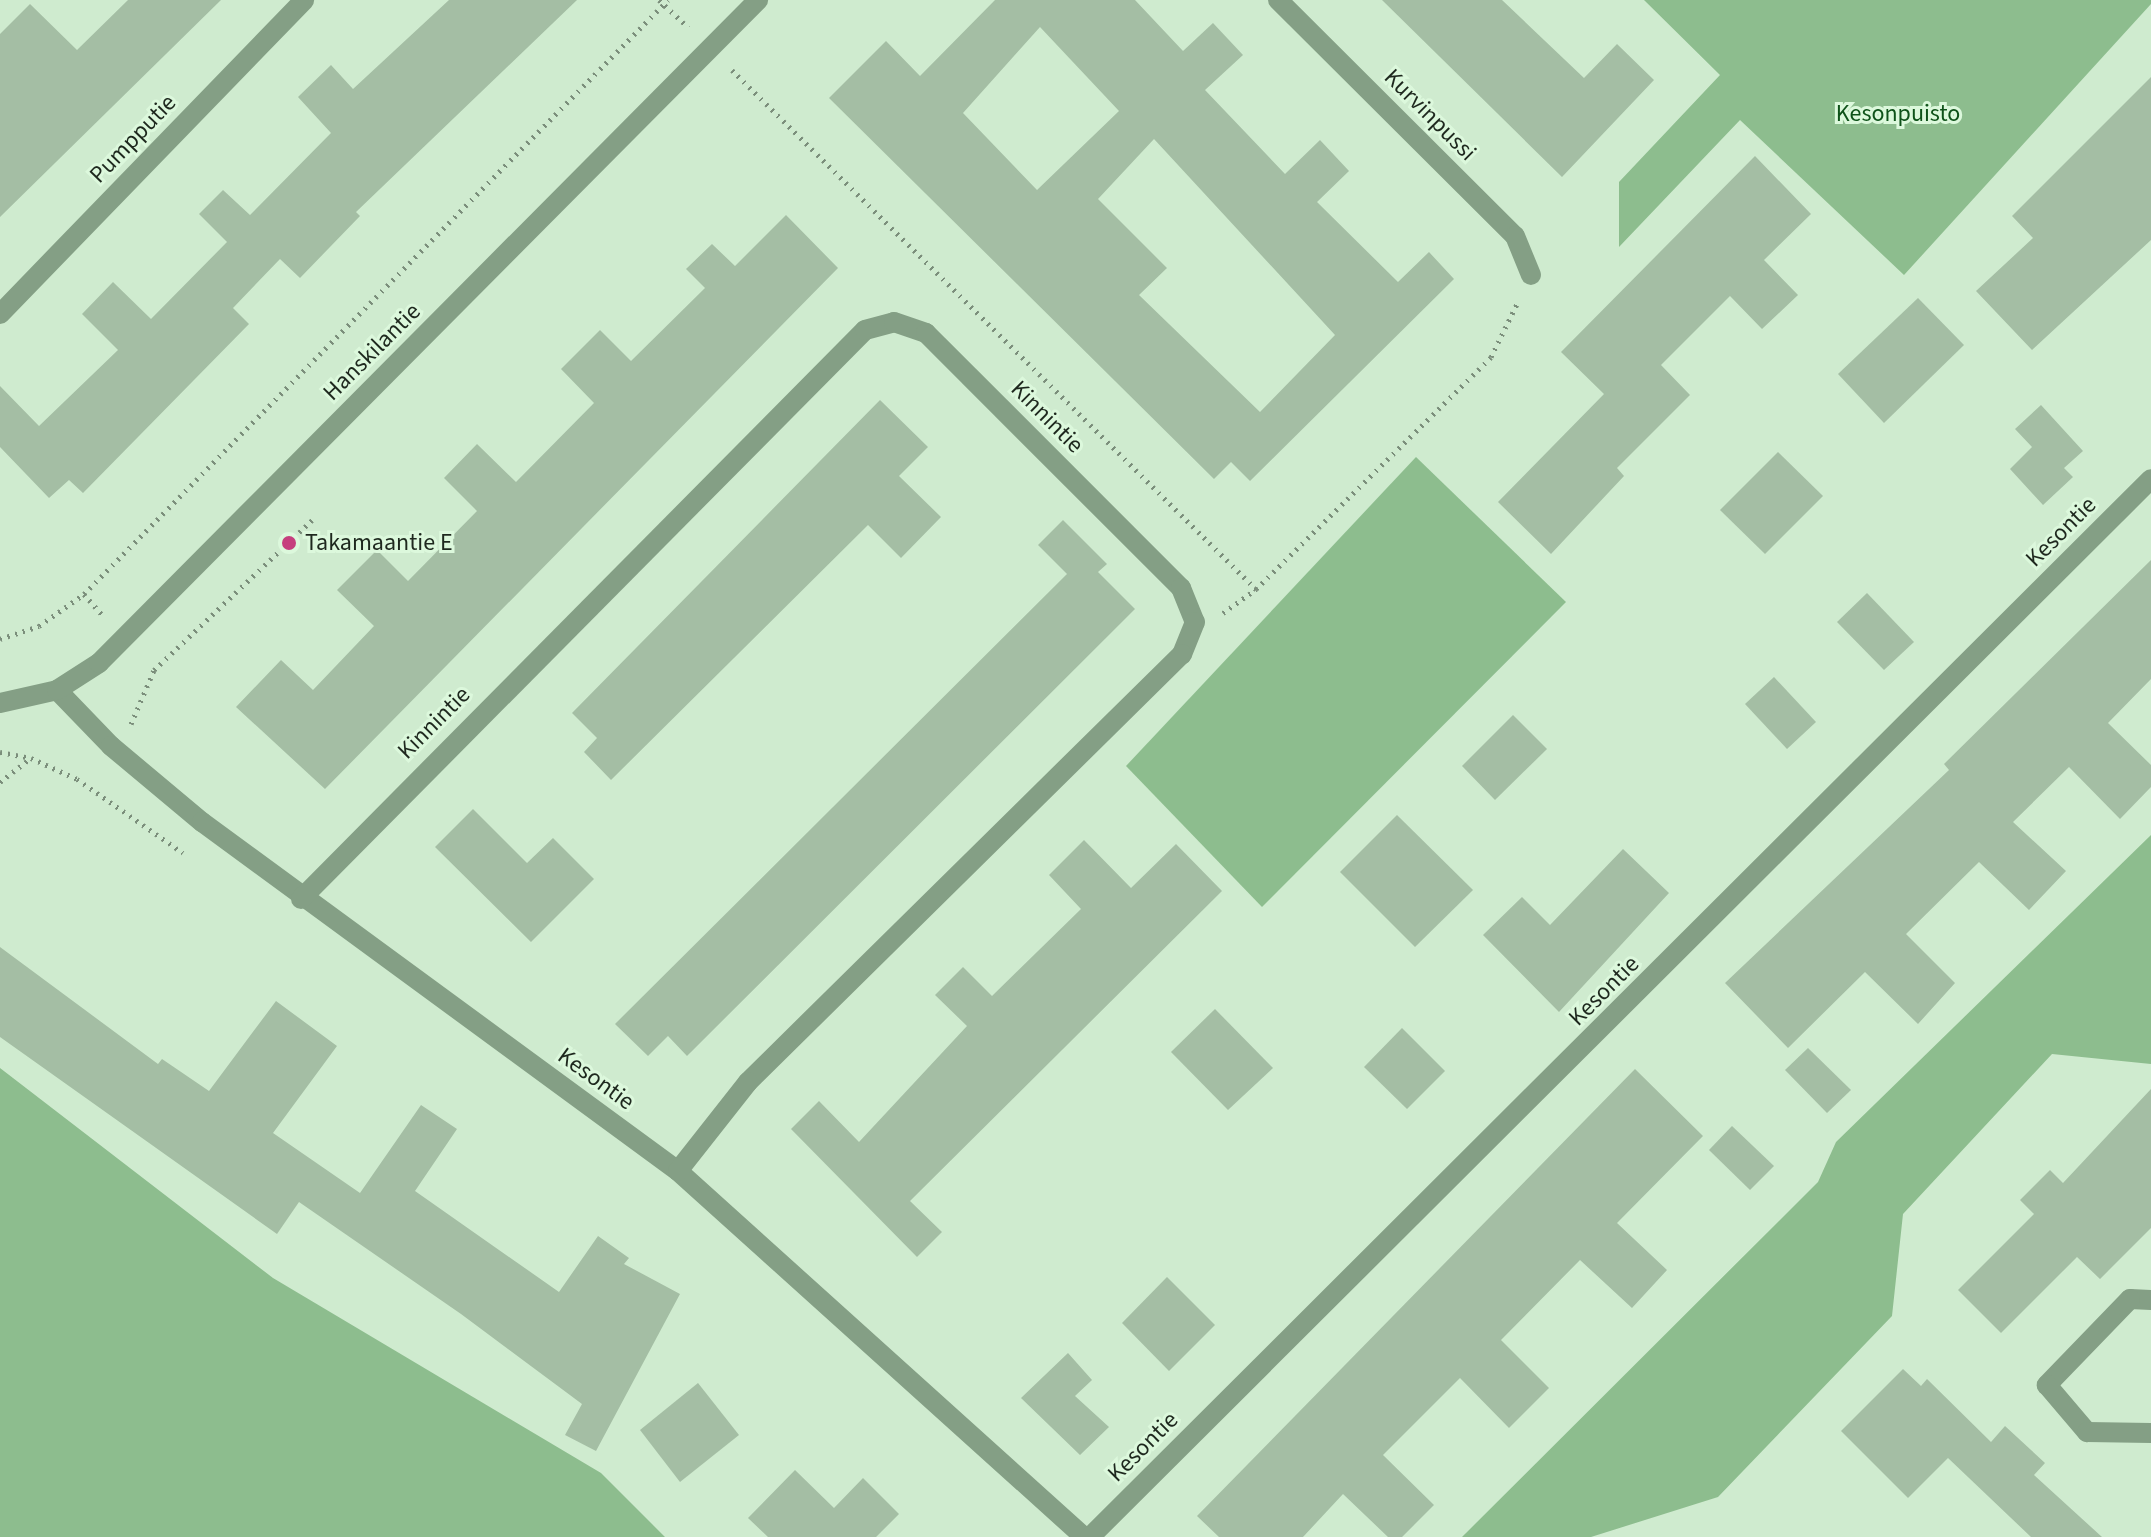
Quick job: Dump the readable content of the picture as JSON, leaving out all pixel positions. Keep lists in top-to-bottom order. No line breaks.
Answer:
{"streets":{"street":["Kurvinpussi","Pumpputie","Hanskilantie","Kinnintie","Kesontie"]},"crossings":[["Hanskilantie","Kesontie"],["Kinnintie","Kesontie"]],"parks":["Kesonpuisto"],"places":["Takamaantie E"]}
